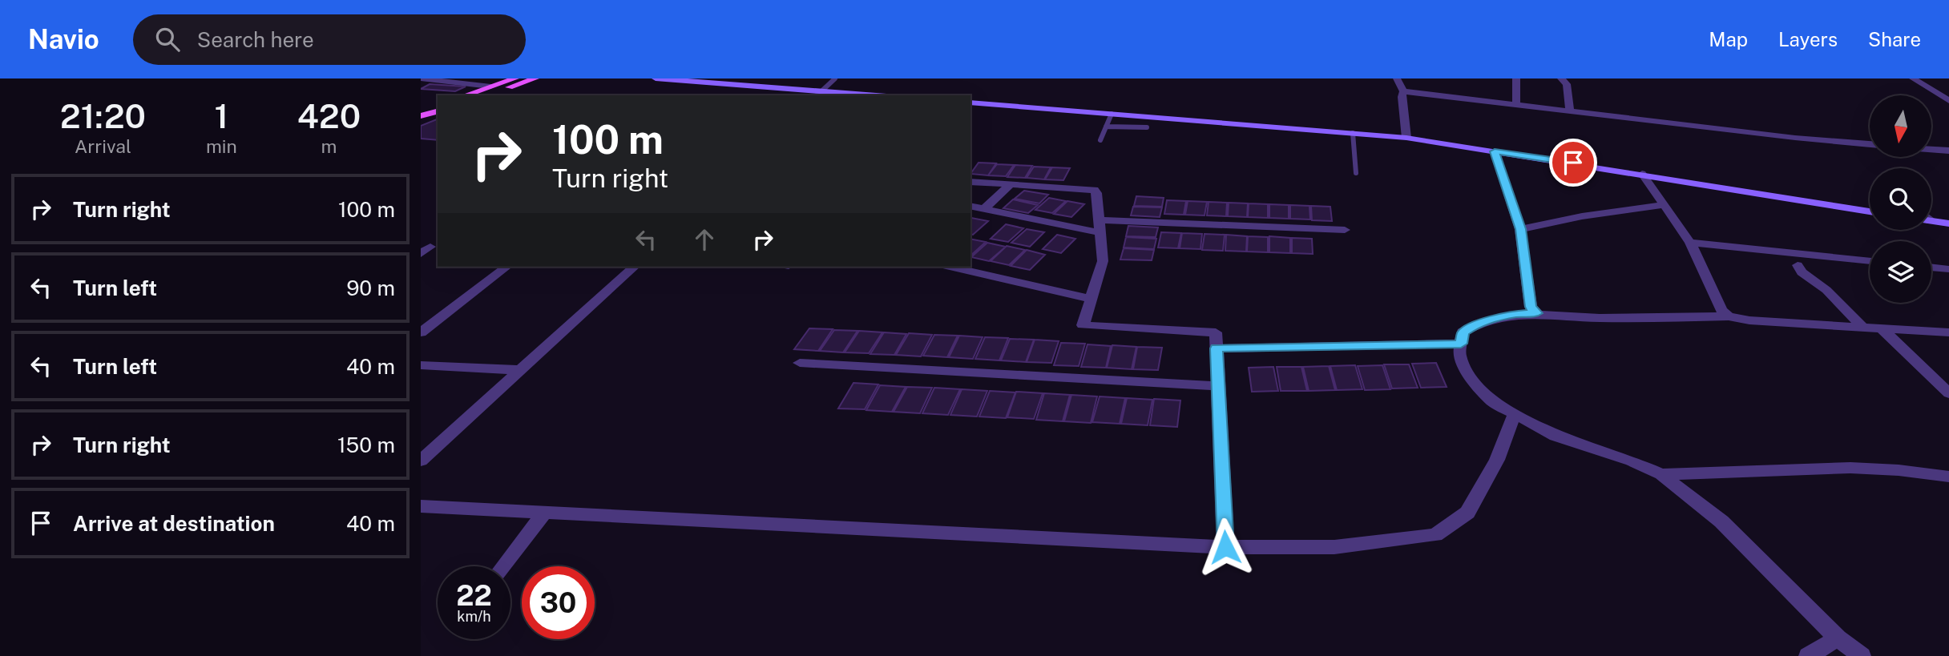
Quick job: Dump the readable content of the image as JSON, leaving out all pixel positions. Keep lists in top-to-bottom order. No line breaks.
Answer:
{"north":"bottom","page":{"header":"Navio","search":"Search here","nav":["Map","Layers","Share"],"eta":["21:20","Arrival","1","min","420","m"],"turn":["100 m","Turn right"],"list":[{"name":"Turn right","value":"100 m"},{"name":"Turn left","value":"90 m"},{"name":"Turn left","value":"40 m"},{"name":"Turn right","value":"150 m"},{"name":"Arrive at destination","value":"40 m"}],"speed":"22 km/h","limit":"30"}}
